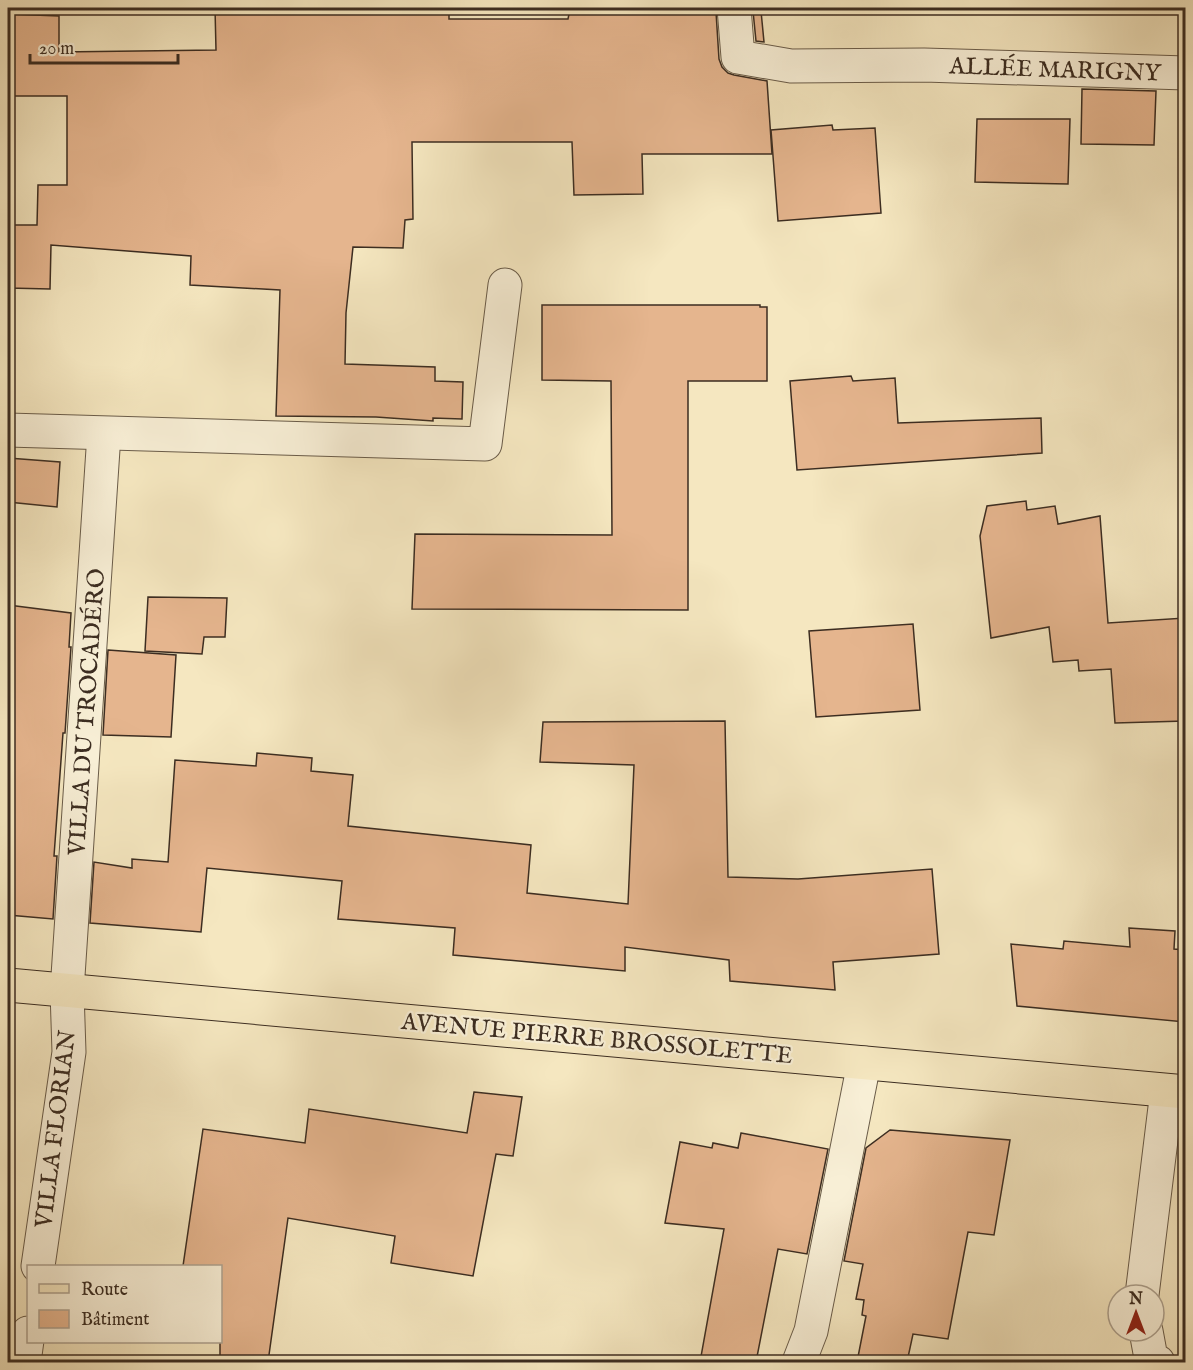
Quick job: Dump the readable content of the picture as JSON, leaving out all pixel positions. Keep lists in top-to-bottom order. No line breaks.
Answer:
{"streets":{"main road":["AVENUE PIERRE BROSSOLETTE"],"street":["ALLÉE MARIGNY","VILLA DU TROCADÉRO","VILLA FLORIAN"]},"crossings":[["VILLA DU TROCADÉRO","AVENUE PIERRE BROSSOLETTE"],["VILLA DU TROCADÉRO","VILLA FLORIAN"],["AVENUE PIERRE BROSSOLETTE","VILLA FLORIAN"]],"legend":["Route","Bâtiment"],"scale_bar":"20 m","north":"top"}
